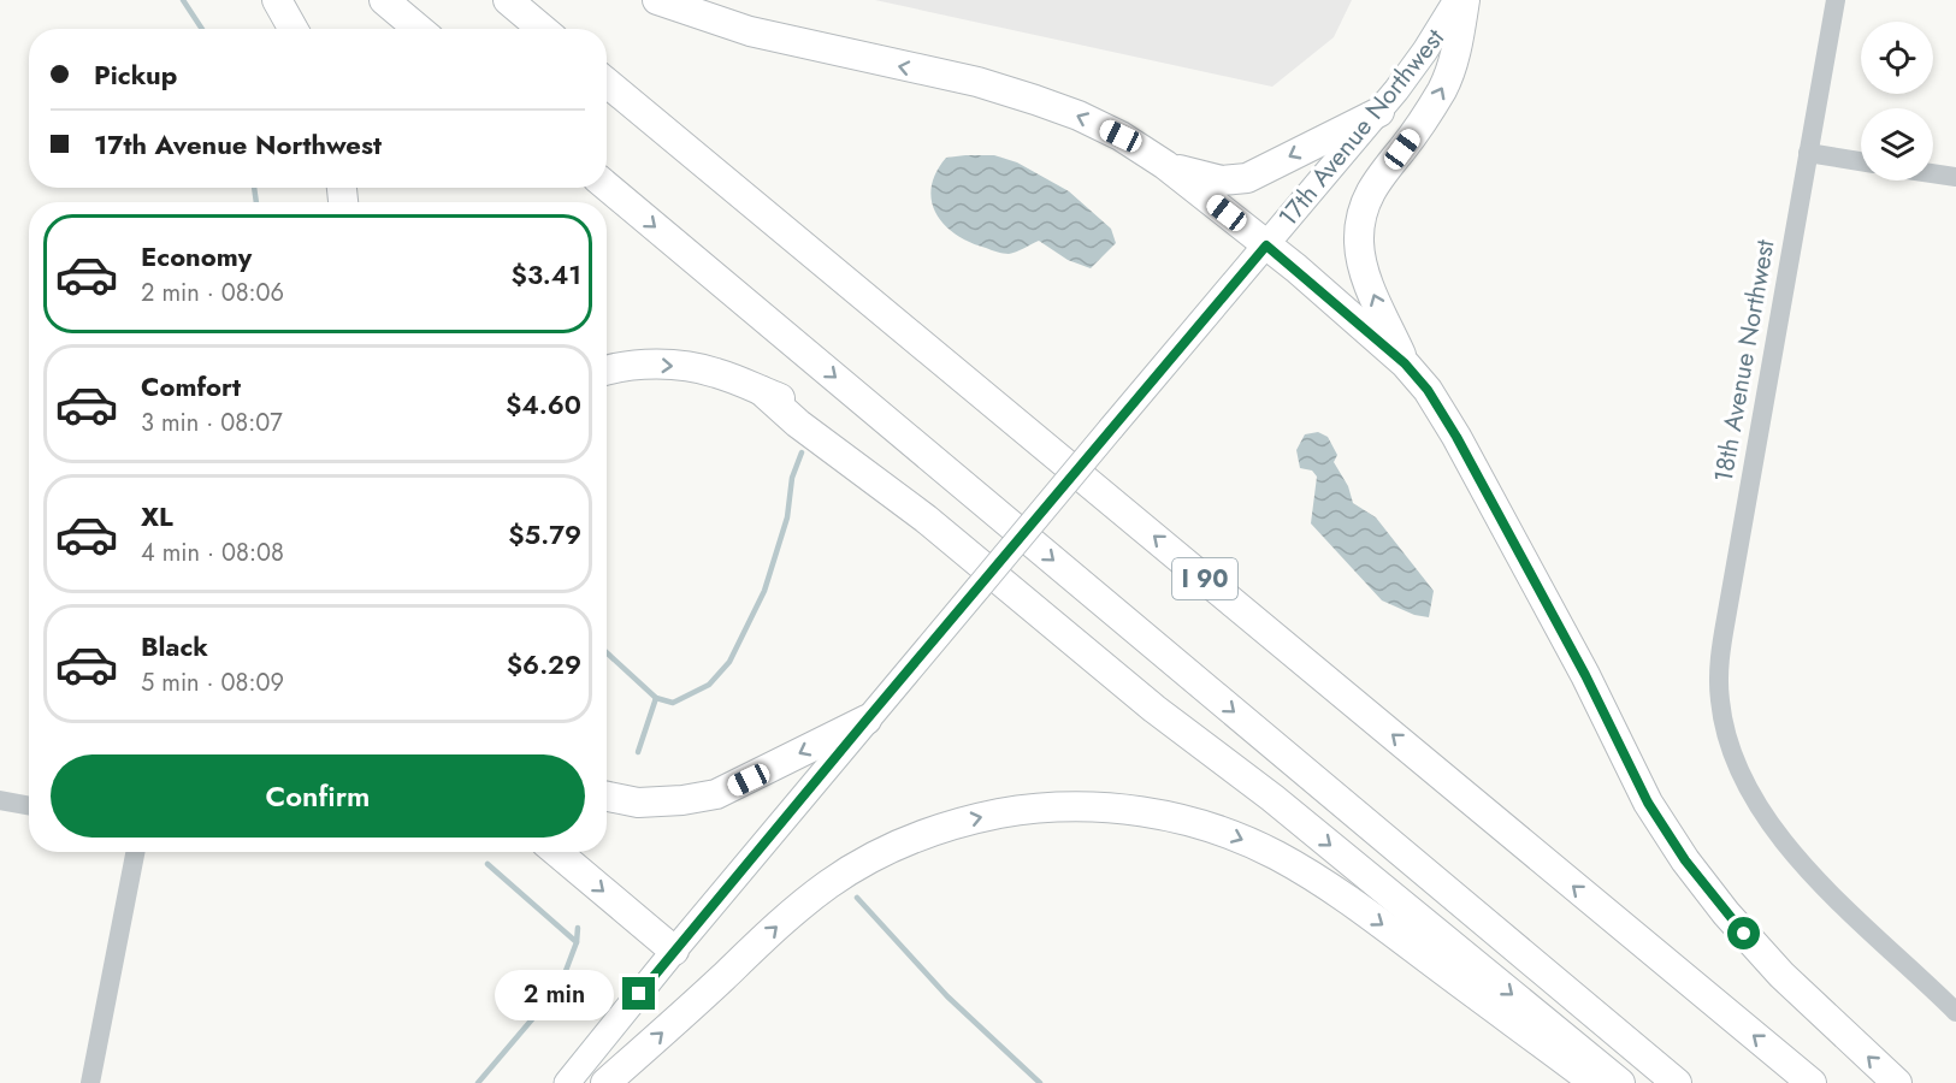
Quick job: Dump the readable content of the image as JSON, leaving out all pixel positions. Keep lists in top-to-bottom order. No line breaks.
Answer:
{"streets":{"highway":["I 90"],"main road":["17th Avenue Northwest"],"street":["18th Avenue Northwest"]},"page":{"banner":["Pickup","17th Avenue Northwest"],"list":[{"name":"Economy","note":"2 min · 08:06","value":"$3.41"},{"name":"Comfort","note":"3 min · 08:07","value":"$4.60"},{"name":"XL","note":"4 min · 08:08","value":"$5.79"},{"name":"Black","note":"5 min · 08:09","value":"$6.29"}],"buttons":"Confirm","bubble":"2 min"}}
